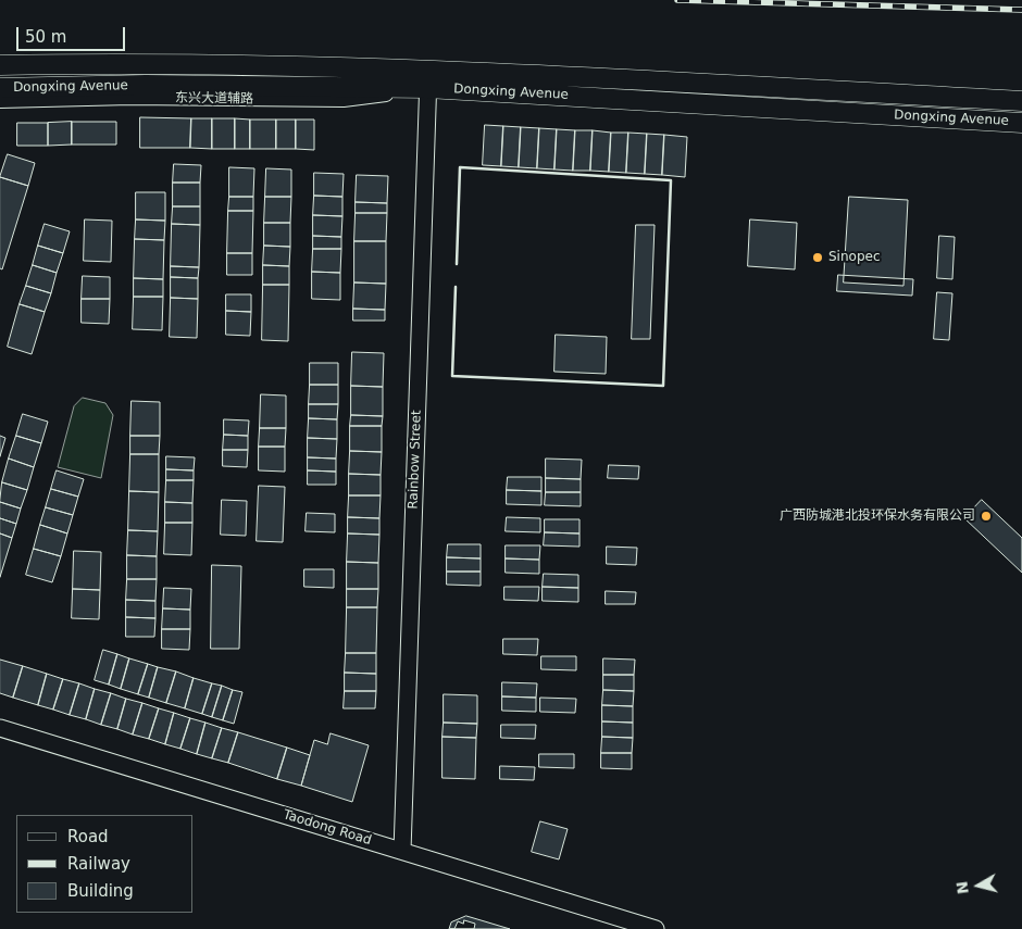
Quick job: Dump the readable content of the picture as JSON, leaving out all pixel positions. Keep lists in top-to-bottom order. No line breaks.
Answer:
{"streets":{"main road":["Dongxing Avenue"],"street":["东兴大道辅路","Rainbow Street","Taodong Road"]},"crossings":[["Dongxing Avenue","东兴大道辅路"],["Dongxing Avenue","Rainbow Street"],["东兴大道辅路","Rainbow Street"],["Rainbow Street","Taodong Road"]],"places":["Sinopec","广西防城港北投环保水务有限公司"],"legend":["Road","Railway","Building"],"scale_bar":"50 m","north":"left"}
